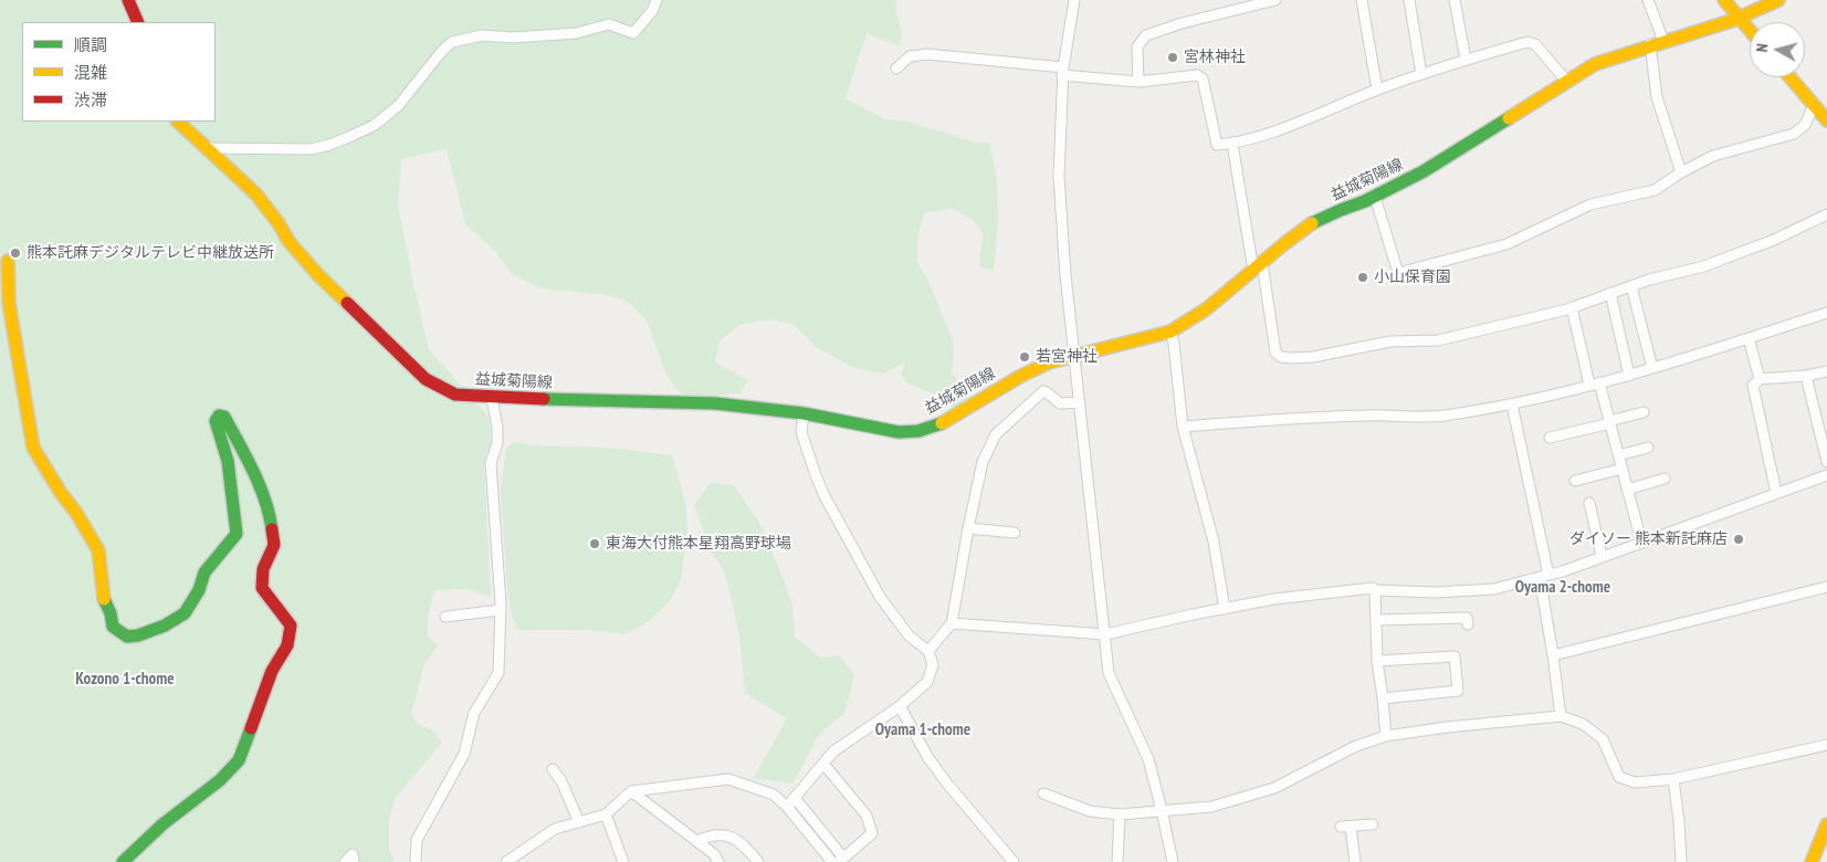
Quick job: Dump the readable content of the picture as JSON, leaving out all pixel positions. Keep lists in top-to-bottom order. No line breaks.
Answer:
{"streets":{"main road":["益城菊陽線"]},"districts":["Oyama 2-chome","Kozono 1-chome","Oyama 1-chome"],"places":["宮林神社","熊本託麻デジタルテレビ中継放送所","小山保育園","若宮神社","ダイソー 熊本新託麻店","東海大付熊本星翔高野球場"],"legend":["順調","混雑","渋滞"],"north":"left"}
